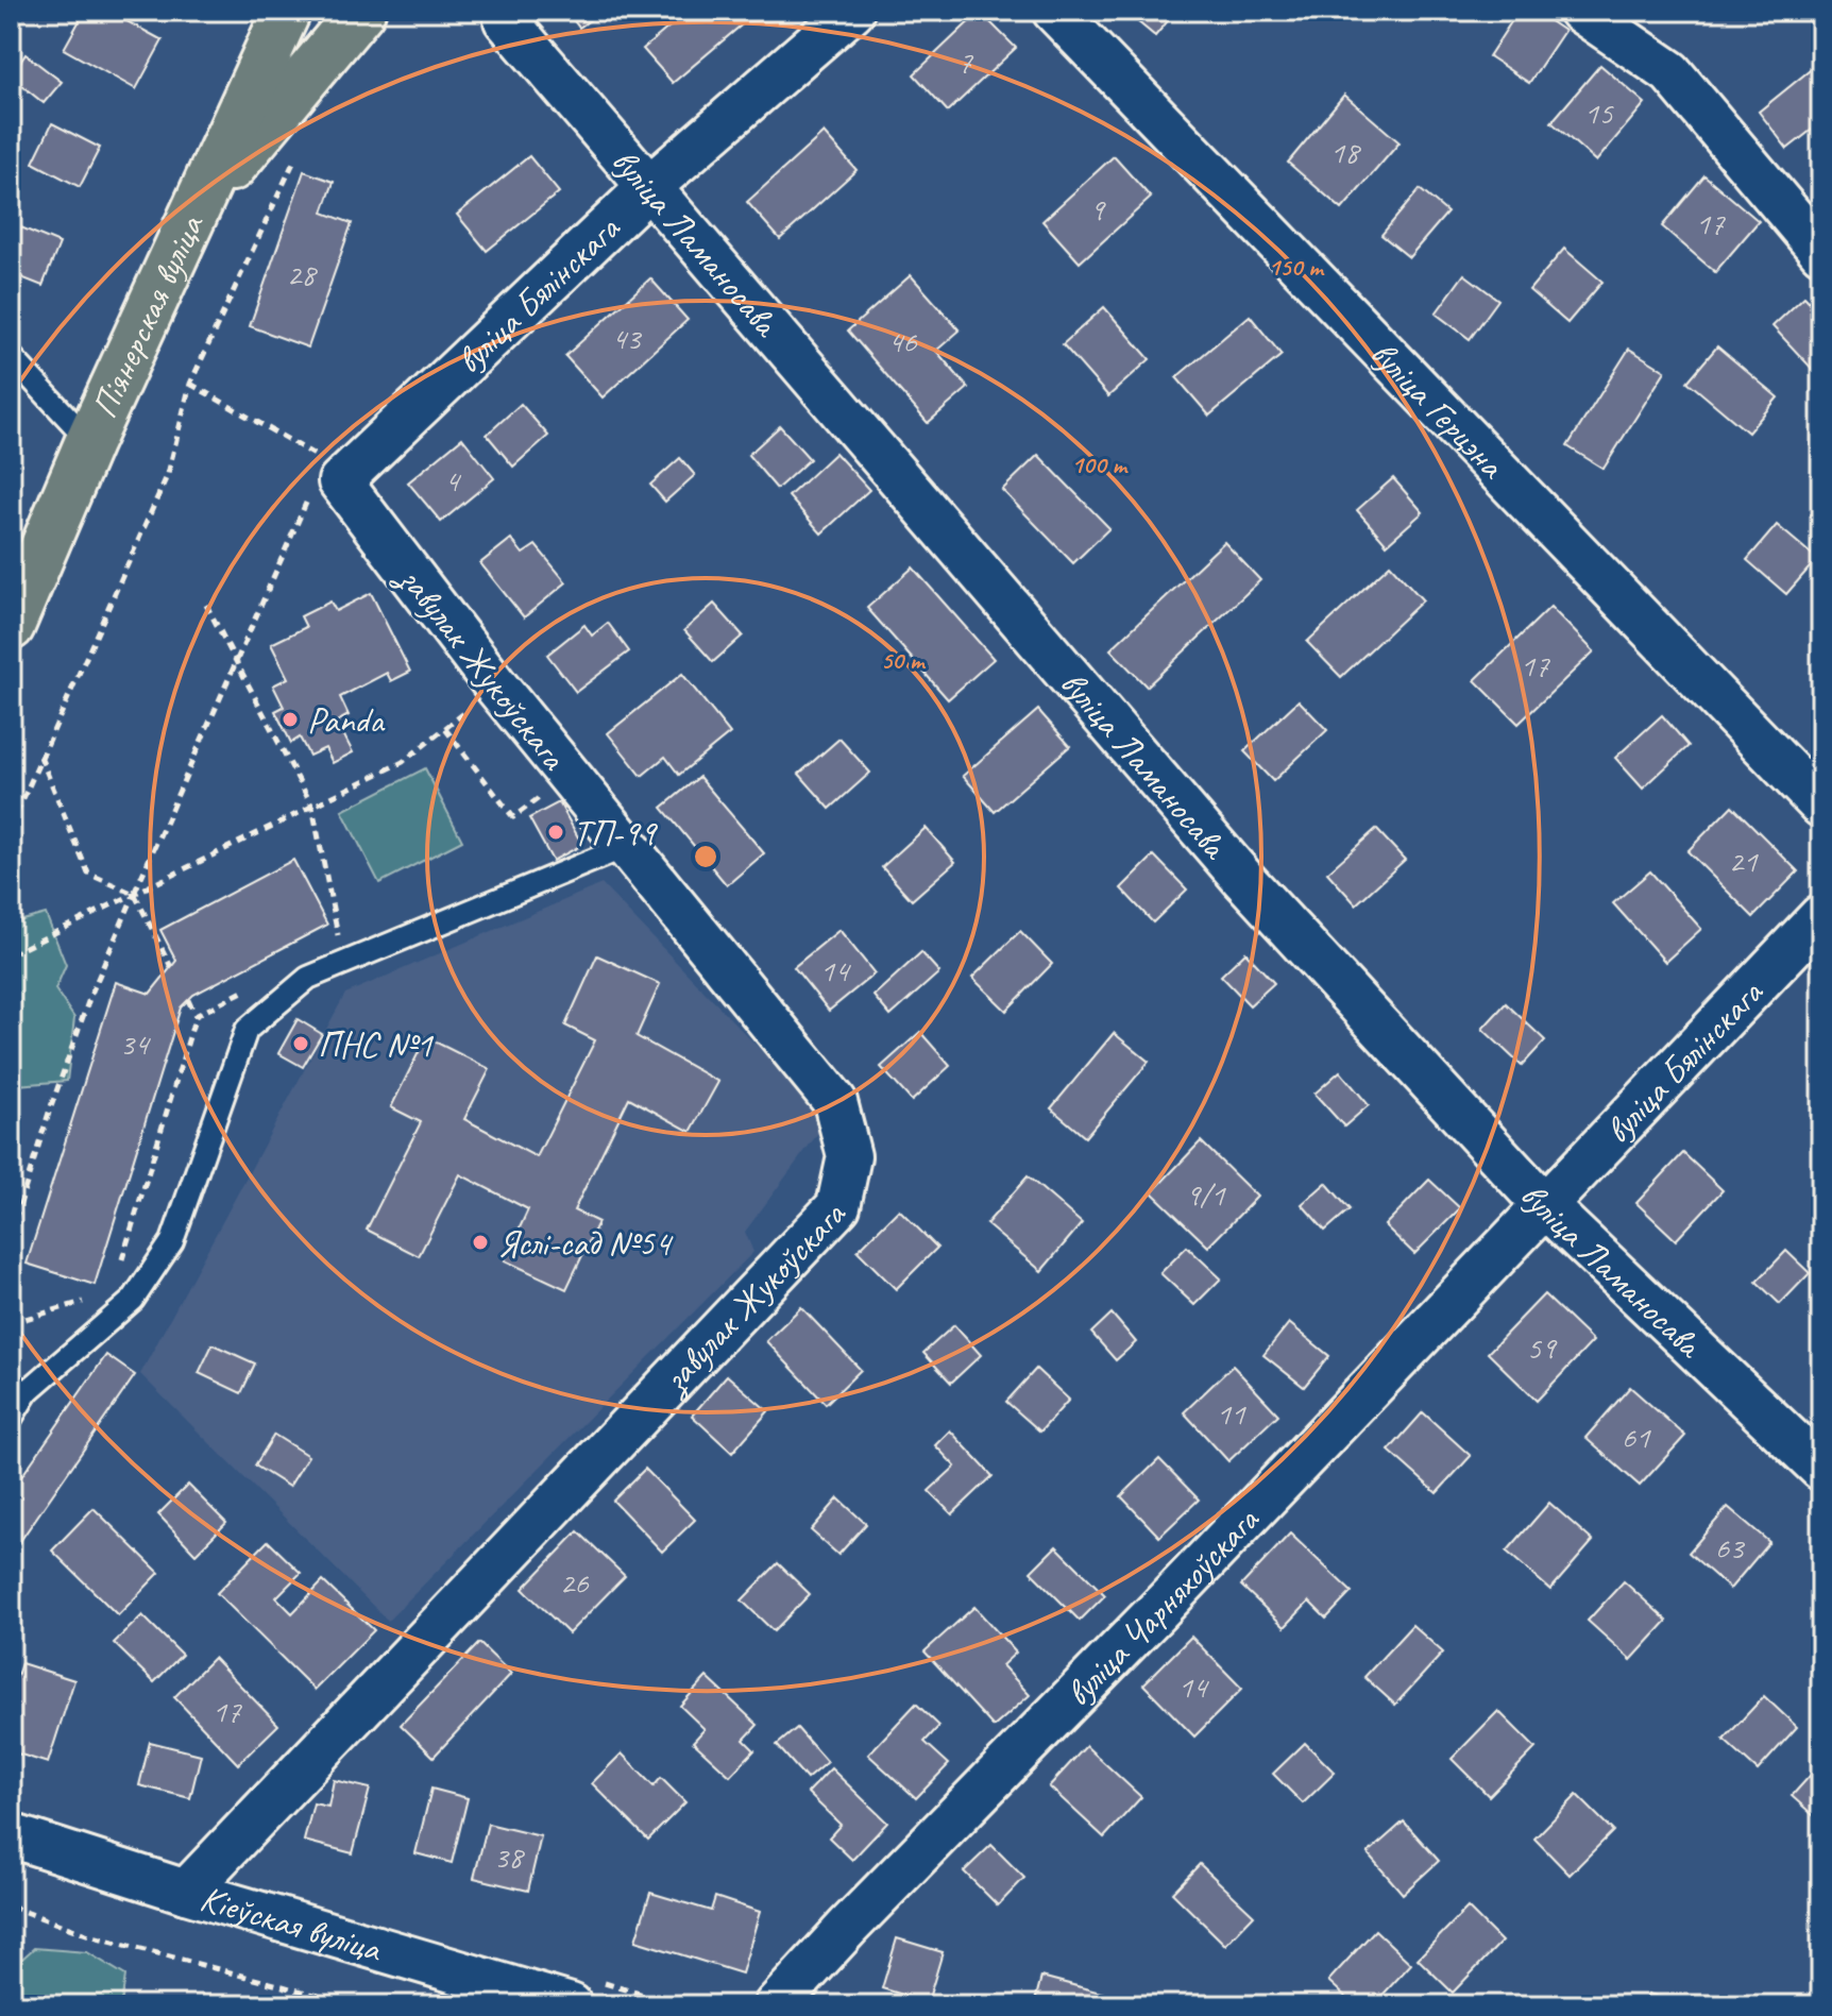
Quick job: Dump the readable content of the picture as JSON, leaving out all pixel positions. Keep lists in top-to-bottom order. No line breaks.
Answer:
{"streets":{"main road":["Піянерская вуліца"],"street":["вуліца Ламаносава","вуліца Бялінскага","вуліца Герцэна","завулак Жукоўскага","вуліца Чарняхоўскага","Кіеўская вуліца"]},"crossings":[["вуліца Ламаносава","вуліца Бялінскага"],["вуліца Ламаносава","вуліца Чарняхоўскага"],["вуліца Бялінскага","завулак Жукоўскага"],["вуліца Бялінскага","вуліца Чарняхоўскага"],["завулак Жукоўскага","Кіеўская вуліца"]],"places":["Panda","ТП-99","ПНС №1","Яслі-сад №54"],"house_numbers":["7","15","18","9","17","28","43","46","4","17","21","14","34","9/1","59","11","61","63","26","14","17","38"],"rings":["150 m","100 m","50 m"]}
